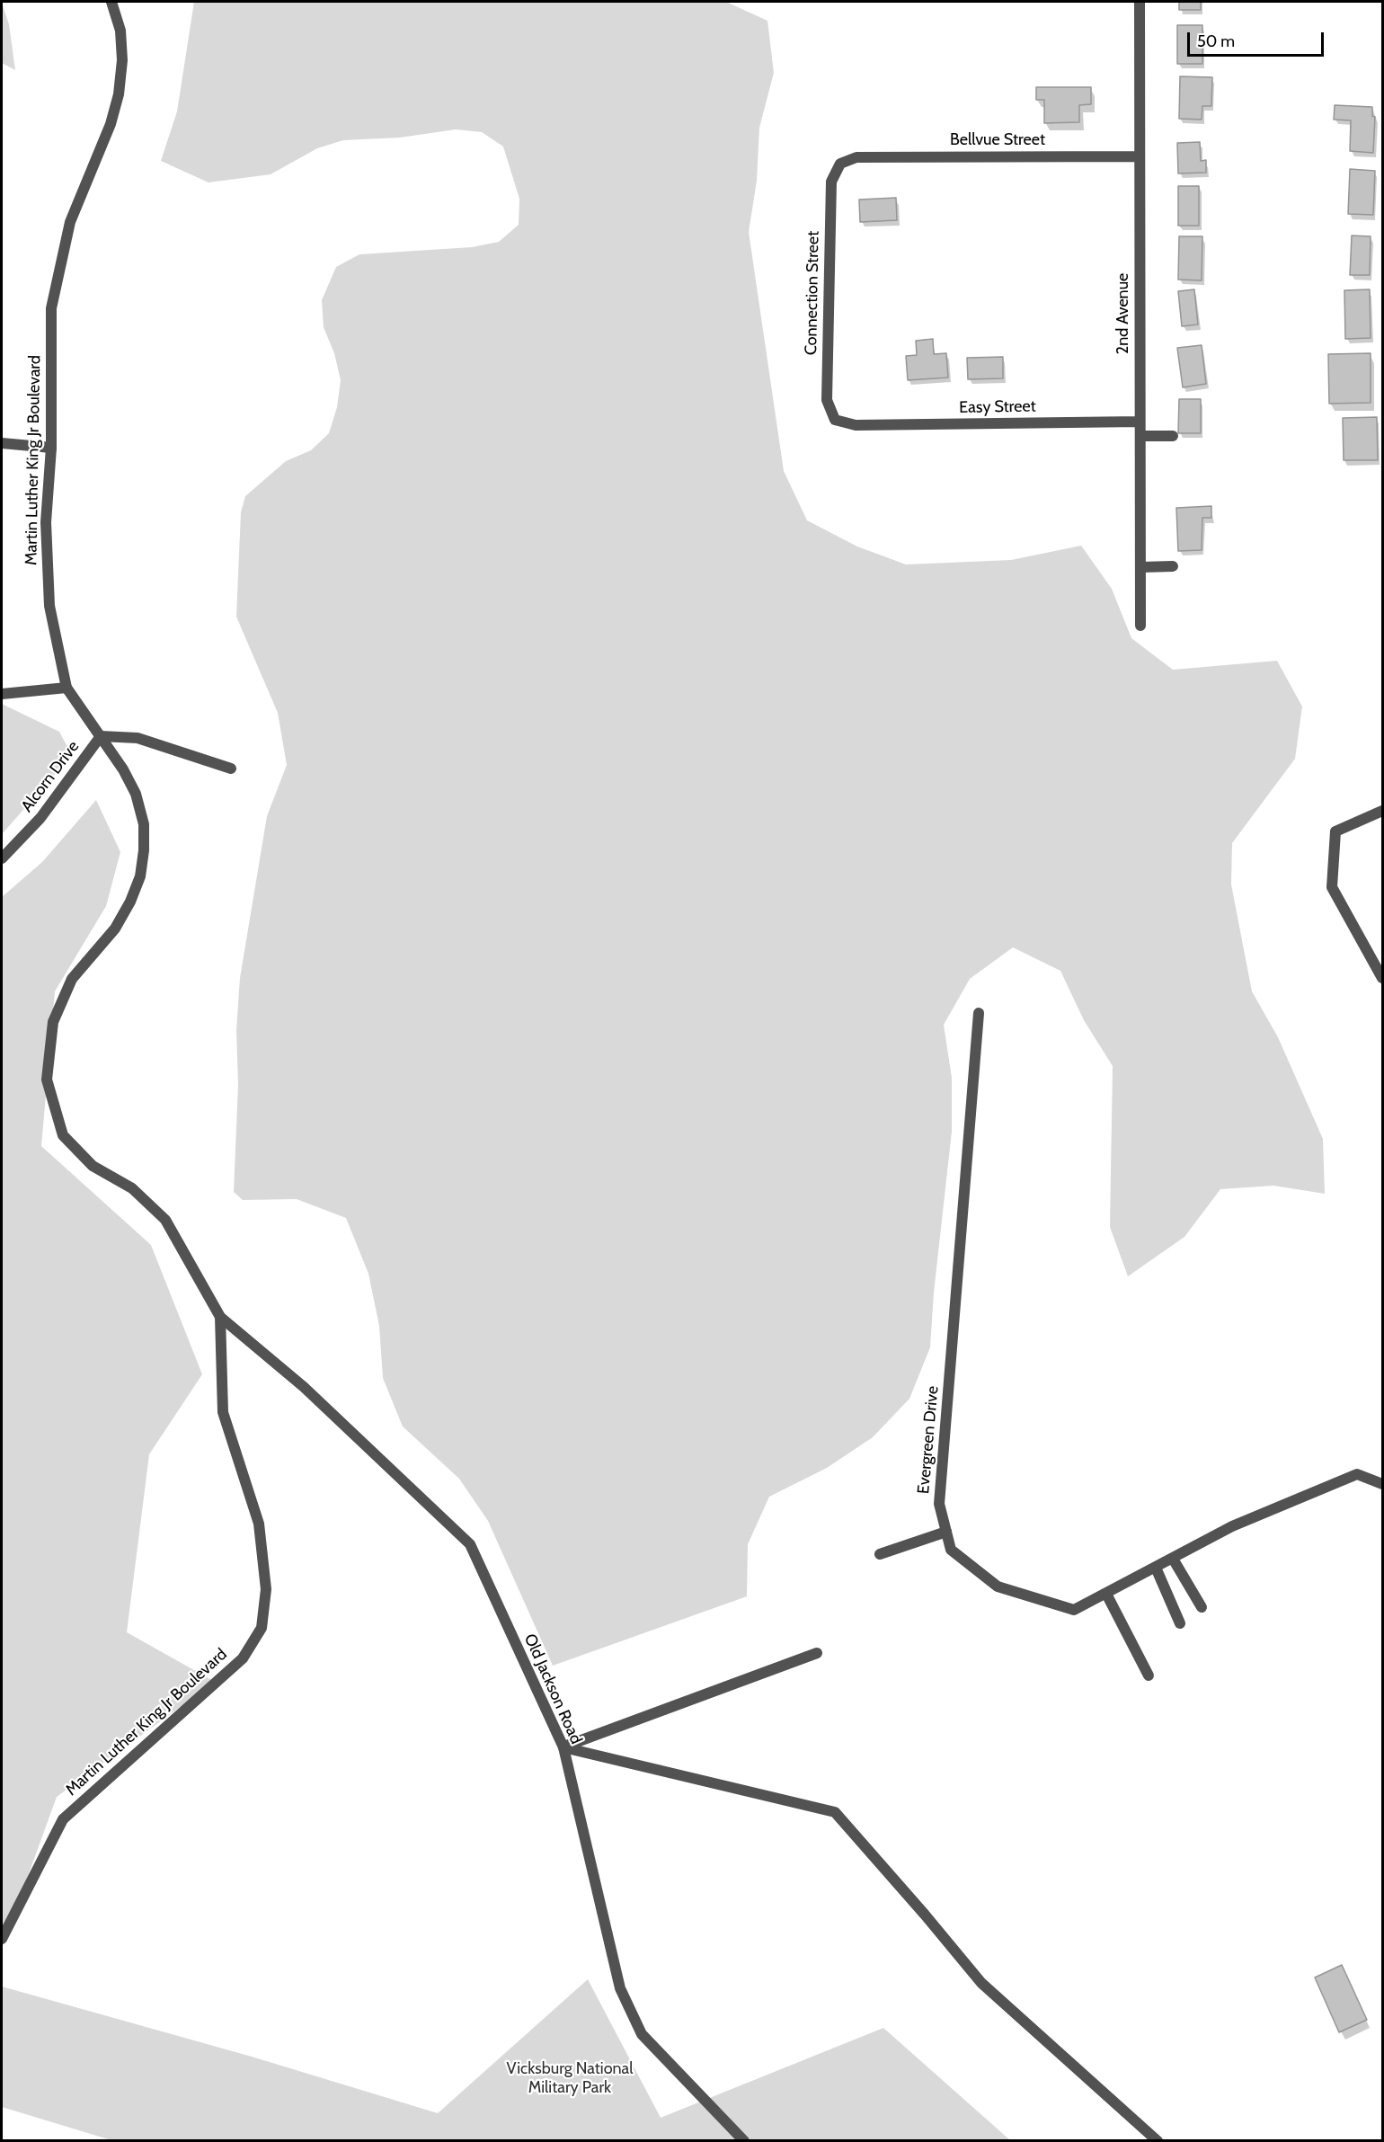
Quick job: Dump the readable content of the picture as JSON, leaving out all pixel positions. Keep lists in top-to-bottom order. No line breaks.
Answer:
{"streets":{"street":["Bellvue Street","Connection Street","2nd Avenue","Easy Street","Martin Luther King Jr Boulevard","Alcorn Drive","Evergreen Drive","Old Jackson Road"]},"crossings":[["Bellvue Street","Connection Street"],["Bellvue Street","2nd Avenue"],["Connection Street","Easy Street"],["2nd Avenue","Easy Street"],["Martin Luther King Jr Boulevard","Alcorn Drive"],["Martin Luther King Jr Boulevard","Old Jackson Road"]],"parks":["Vicksburg National Military Park"],"scale_bar":"50 m"}
